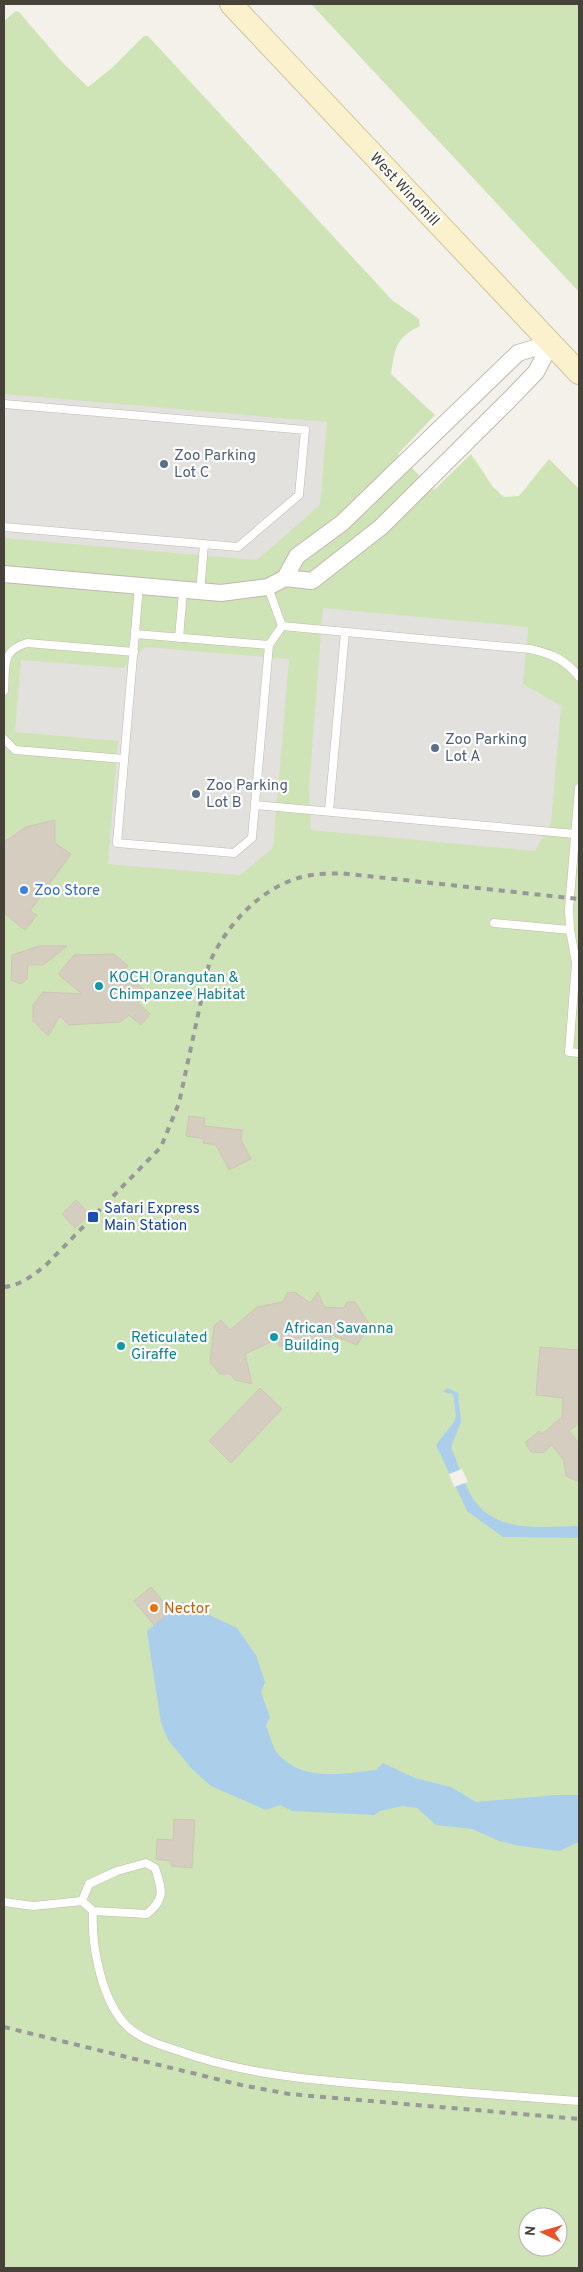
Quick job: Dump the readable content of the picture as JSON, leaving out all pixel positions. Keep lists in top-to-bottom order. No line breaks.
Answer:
{"streets":{"street":["West Windmill"]},"places":{"other":["Zoo Parking Lot C","Zoo Parking Lot A","Zoo Parking Lot B","Zoo Store","KOCH Orangutan & Chimpanzee Habitat","African Savanna Building","Reticulated Giraffe","Nector"],"transit":["Safari Express Main Station"]},"north":"left"}
